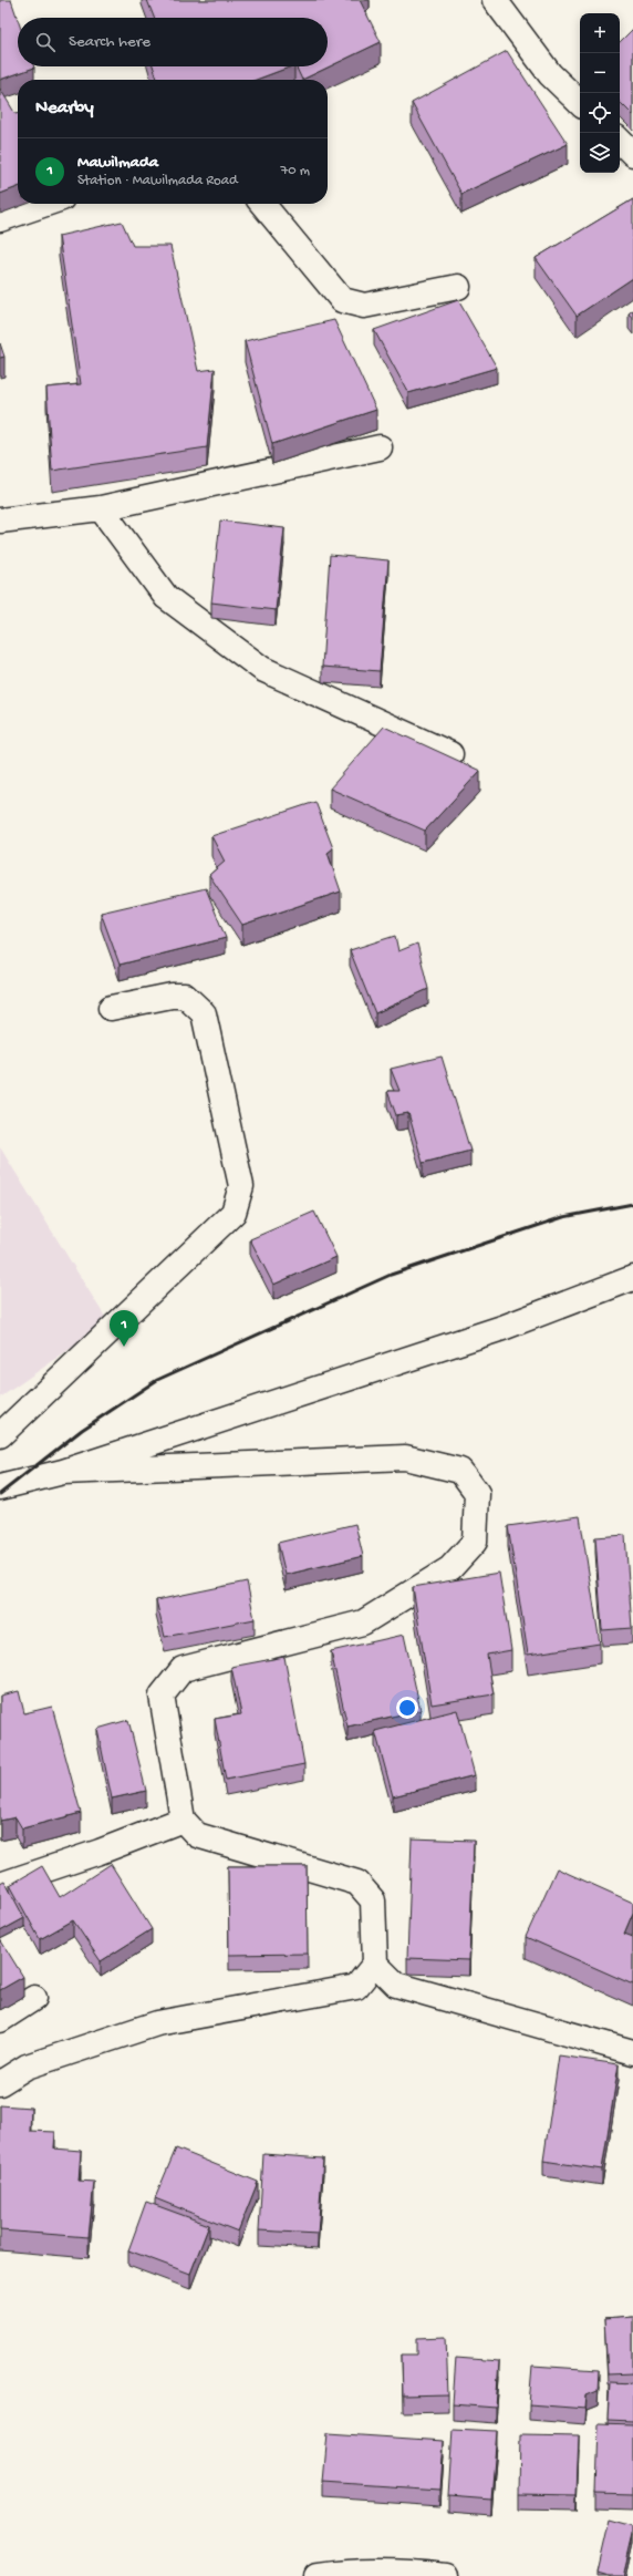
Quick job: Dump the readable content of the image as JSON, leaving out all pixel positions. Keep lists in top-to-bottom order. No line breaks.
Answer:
{"page":{"map_buttons":["+","−"],"search":"Search here","heading":"Nearby","list":[{"mark":"1","name":"Mawilmada","note":"Station · Mawilmada Road","value":"70 m"}],"pins":"1"}}
